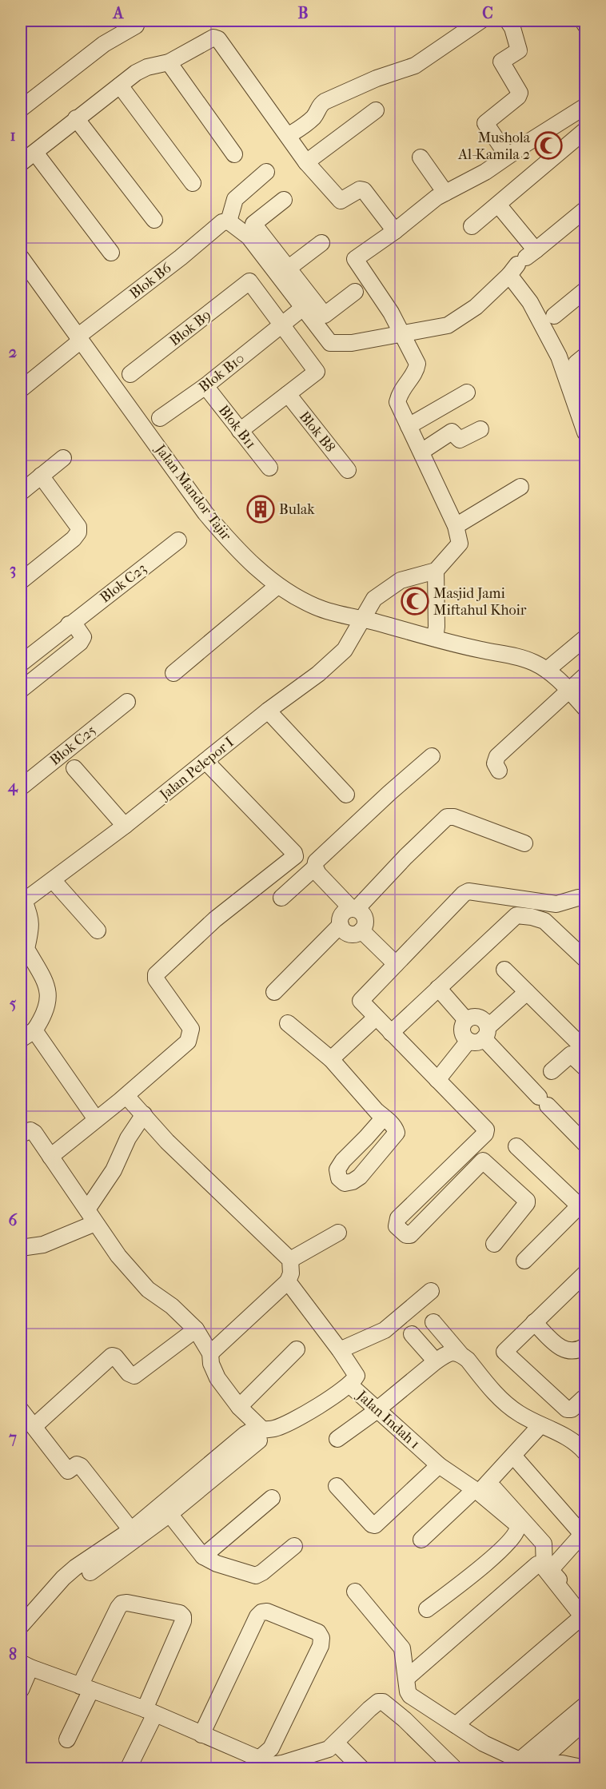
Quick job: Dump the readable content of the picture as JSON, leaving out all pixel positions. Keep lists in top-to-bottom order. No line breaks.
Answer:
{"streets":{"street":["Blok B6","Blok B9","Blok B10","Blok B11","Blok B8","Jalan Mandor Tajir","Blok C23","Blok C25","Jalan Pelepor I","Jalan Indah 1"]},"crossings":[["Blok B6","Jalan Mandor Tajir"],["Blok B9","Blok B10"],["Blok B10","Blok B11"],["Jalan Mandor Tajir","Jalan Pelepor I"]],"places":{"mosque":["Mushola Al-Kamila 2","Masjid Jami Miftahul Khoir"],"building":["Bulak"]},"grid":{"columns":["A","B","C"],"rows":["1","2","3","4","5","6","7","8"]}}
